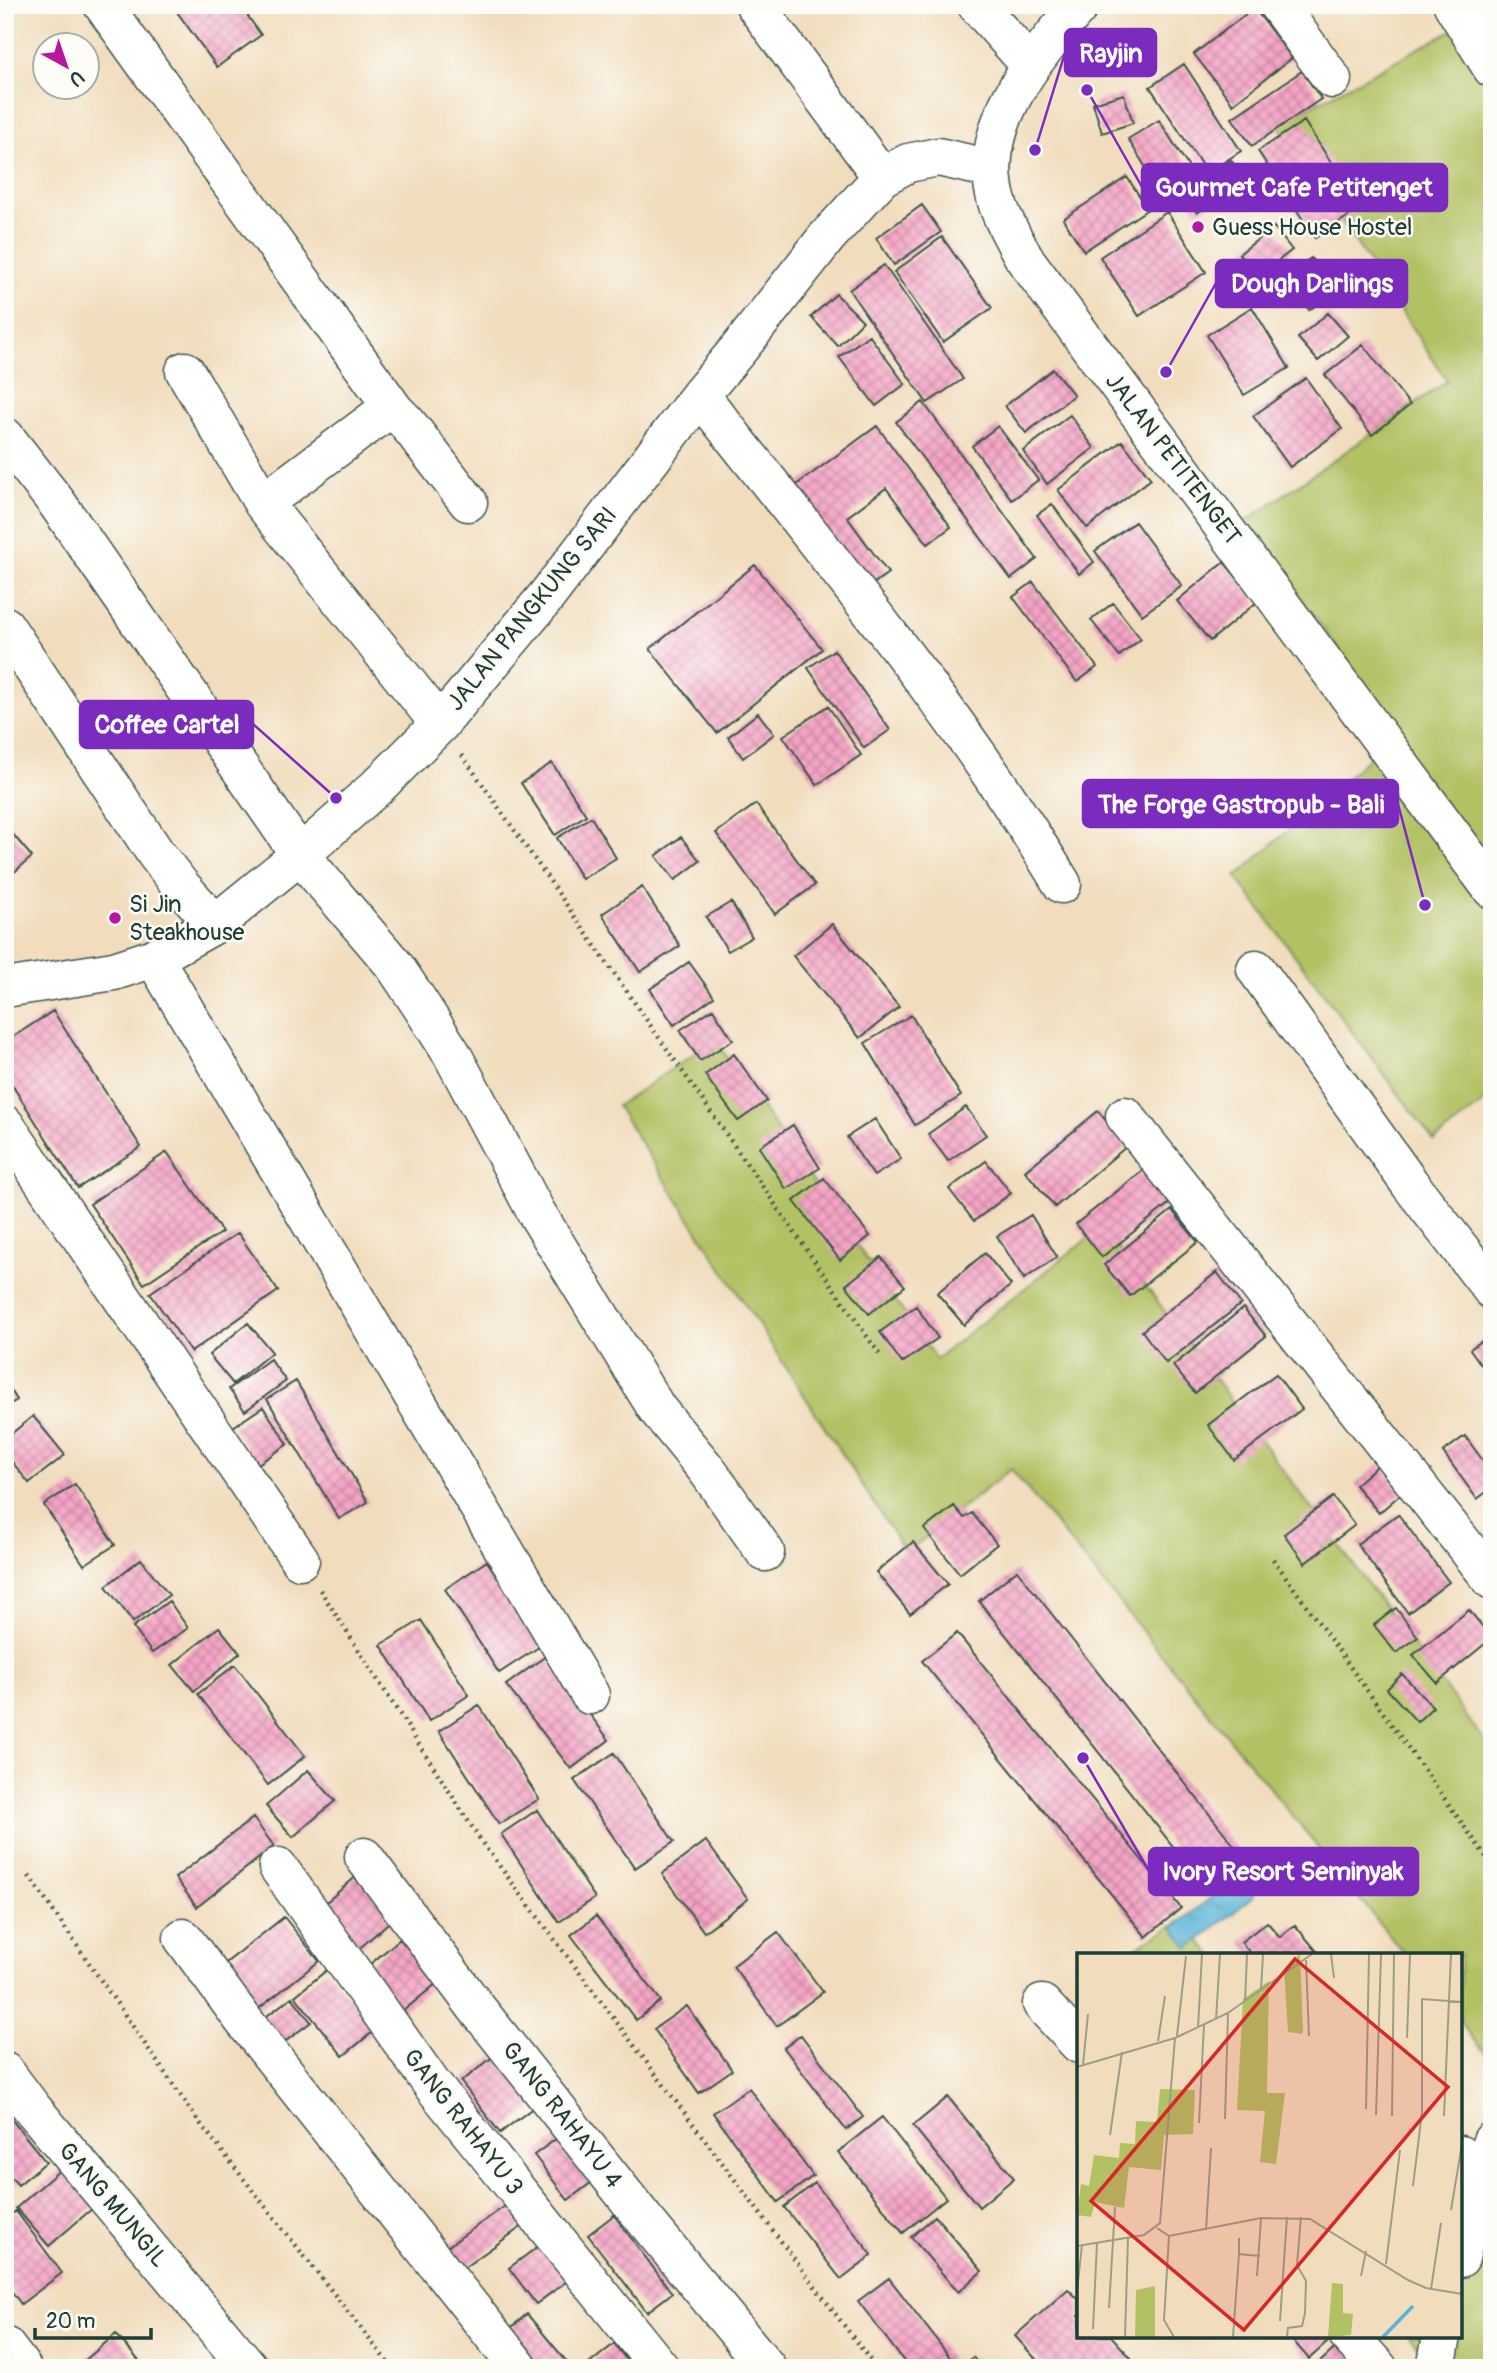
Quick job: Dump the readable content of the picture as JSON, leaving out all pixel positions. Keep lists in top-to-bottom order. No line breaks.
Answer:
{"streets":{"street":["JALAN PETITENGET","JALAN PANGKUNG SARI","GANG RAHAYU 4","GANG RAHAYU 3","GANG MUNGIL"]},"crossings":[["JALAN PETITENGET","JALAN PANGKUNG SARI"]],"places":["Gourmet Cafe Petitenget","Rayjin","Guess House Hostel","Dough Darlings","Coffee Cartel","The Forge Gastropub - Bali","Si Jin Steakhouse","Ivory Resort Seminyak"],"scale_bar":"20 m","north":"bottom right"}
